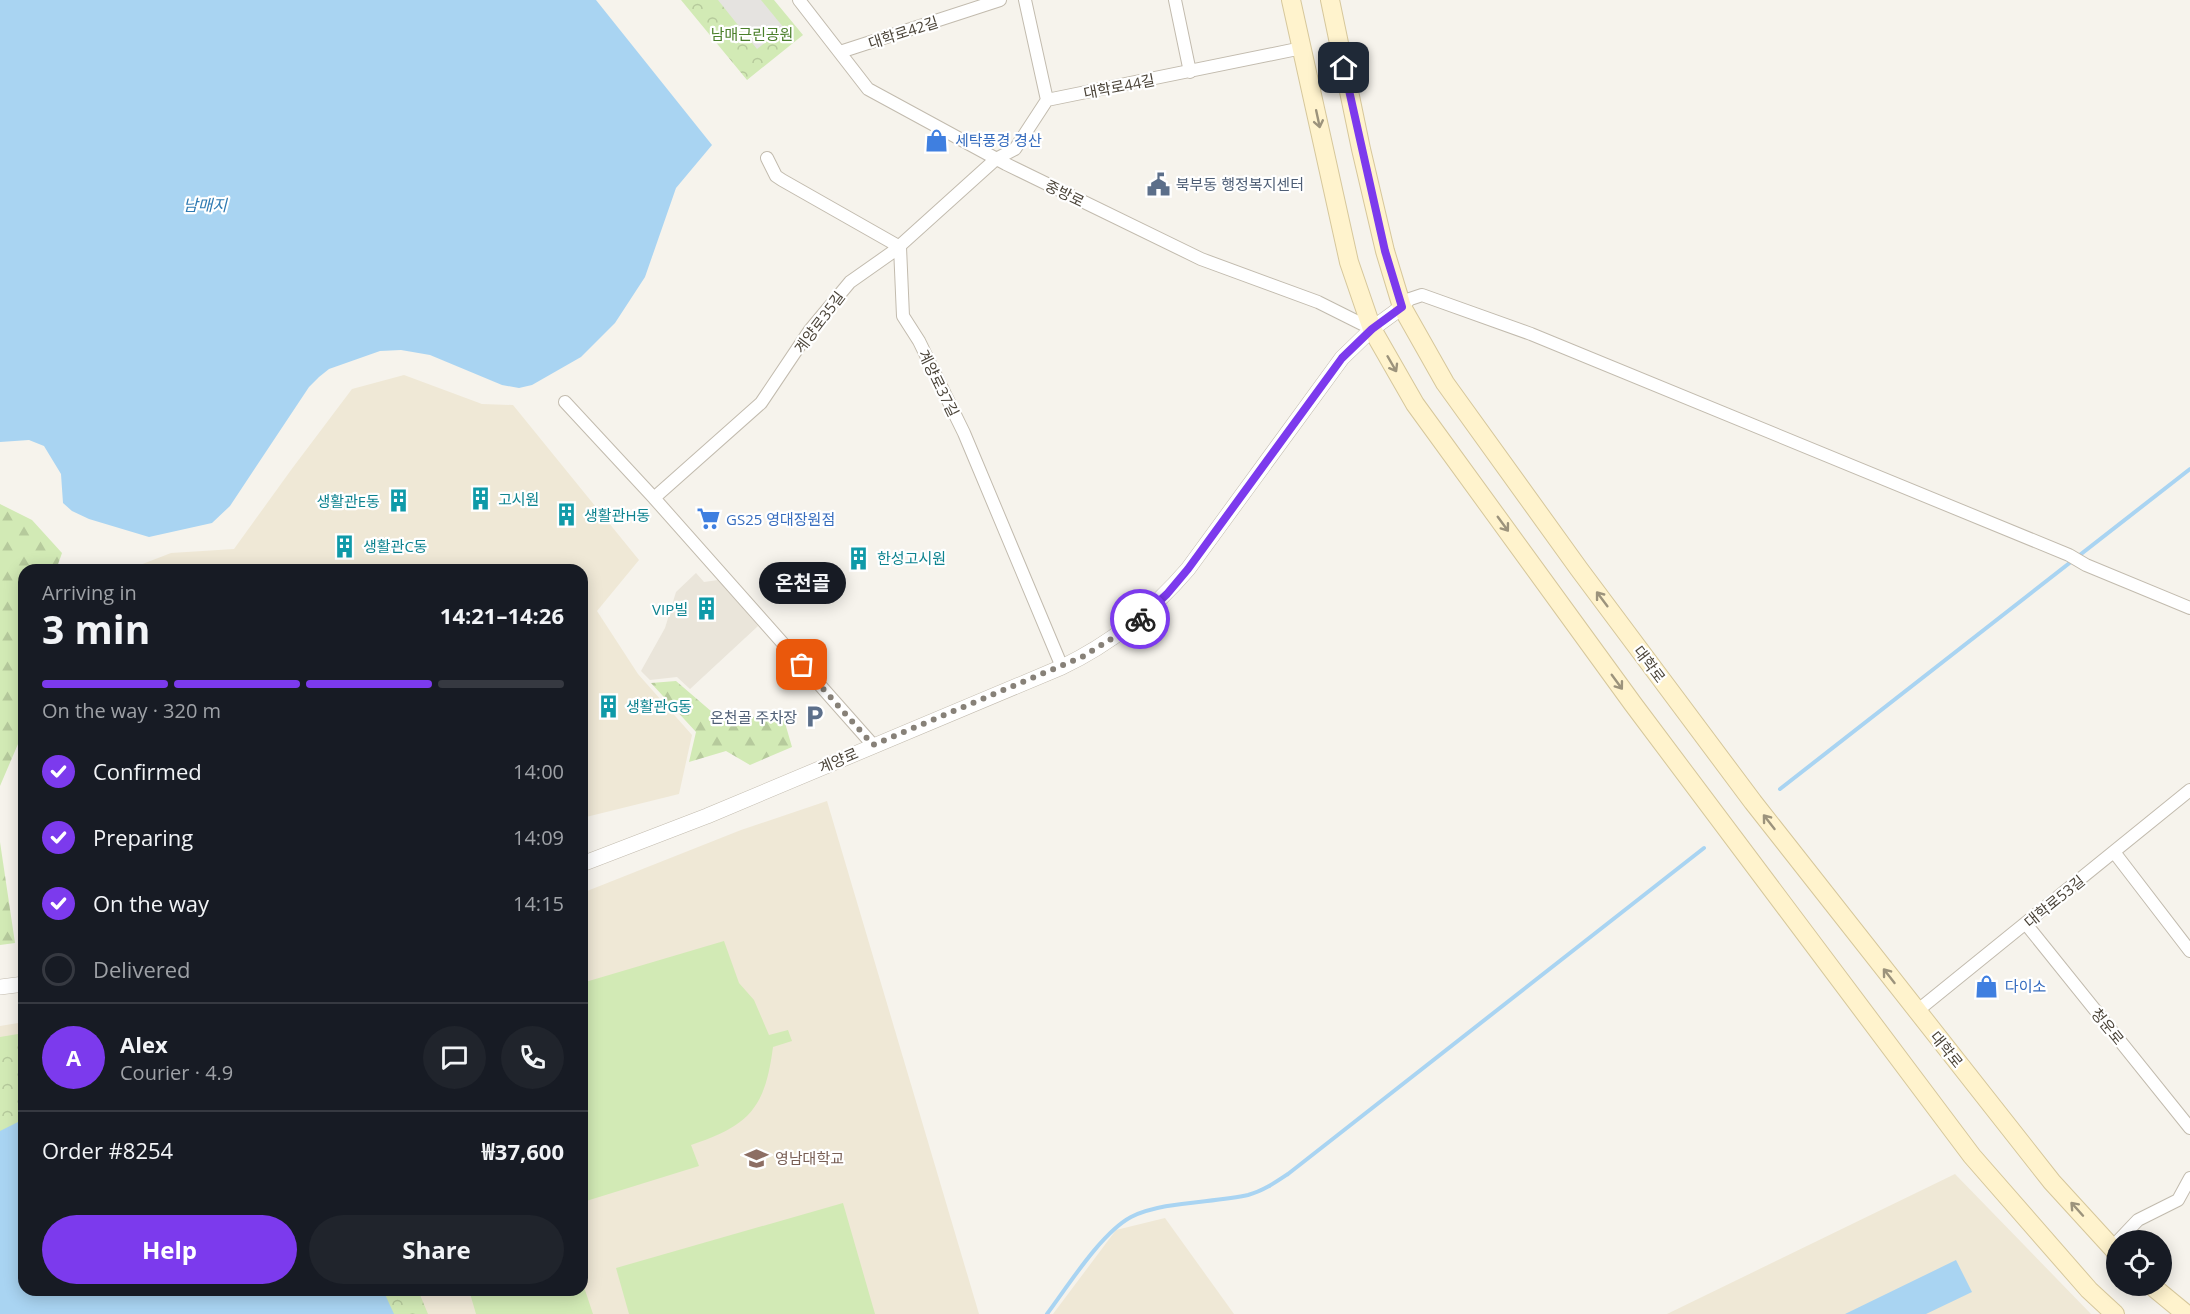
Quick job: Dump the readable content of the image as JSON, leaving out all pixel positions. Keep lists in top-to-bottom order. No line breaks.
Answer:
{"streets":{"main road":["대학로"],"street":["대학로42길","대학로44길","중방로","계양로35길","계양로37길","계양로","대학로53길","청운로"]},"crossings":[["대학로42길","중방로"],["중방로","계양로35길"],["중방로","계양로"],["계양로35길","계양로37길"],["계양로37길","계양로"],["대학로","계양로"],["대학로","대학로53길"],["대학로53길","청운로"]],"water":["남매지"],"parks":["남매근린공원"],"places":{"shop":["세탁풍경 경산","다이소"],"public building":["북부동 행정복지센터"],"building":["고시원","생활관E동","생활관H동","생활관C동","한성고시원","VIP빌","생활관G동"],"supermarket":["GS25 영대장원점"],"other":["온천골"],"parking":["온천골 주차장"],"school or university":["영남대학교"]},"page":{"bubble":"온천골","heading":["3 min","Arriving in","14:21–14:26"],"panel":["Alex","Courier · 4.9","Order #8254","₩37,600"],"bar":"On the way · 320 m","list":[["Confirmed","14:00"],["Preparing","14:09"],["On the way","14:15"],"Delivered"],"round":"A","buttons":["Help","Share"]}}
